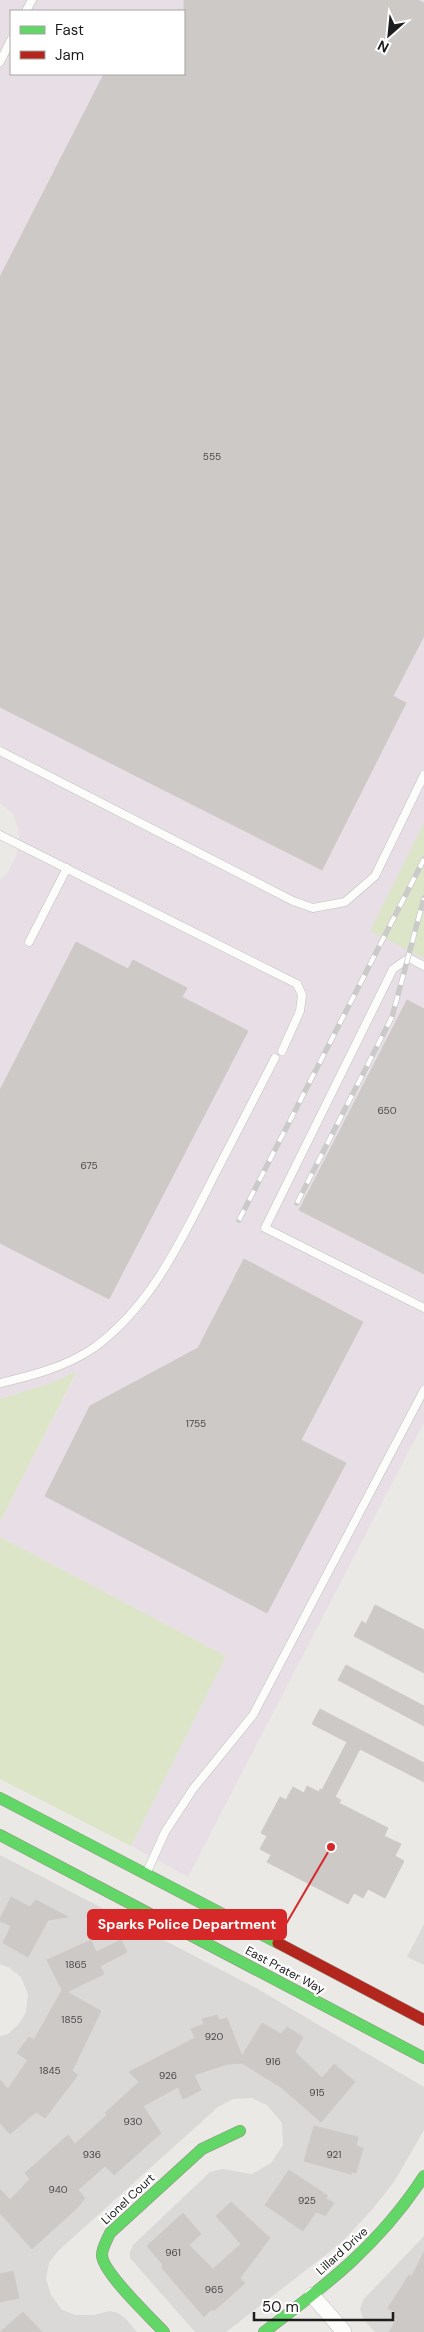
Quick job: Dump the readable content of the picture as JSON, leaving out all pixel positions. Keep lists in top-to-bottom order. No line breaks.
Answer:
{"streets":{"main road":["East Prater Way","Lionel Court","Lillard Drive"]},"places":["Sparks Police Department"],"house_numbers":["555","650","675","1755","1865","1855","920","916","1845","926","915","930","936","921","940","925","961","965"],"legend":["Fast","Jam"],"scale_bar":"50 m","north":"bottom left"}
